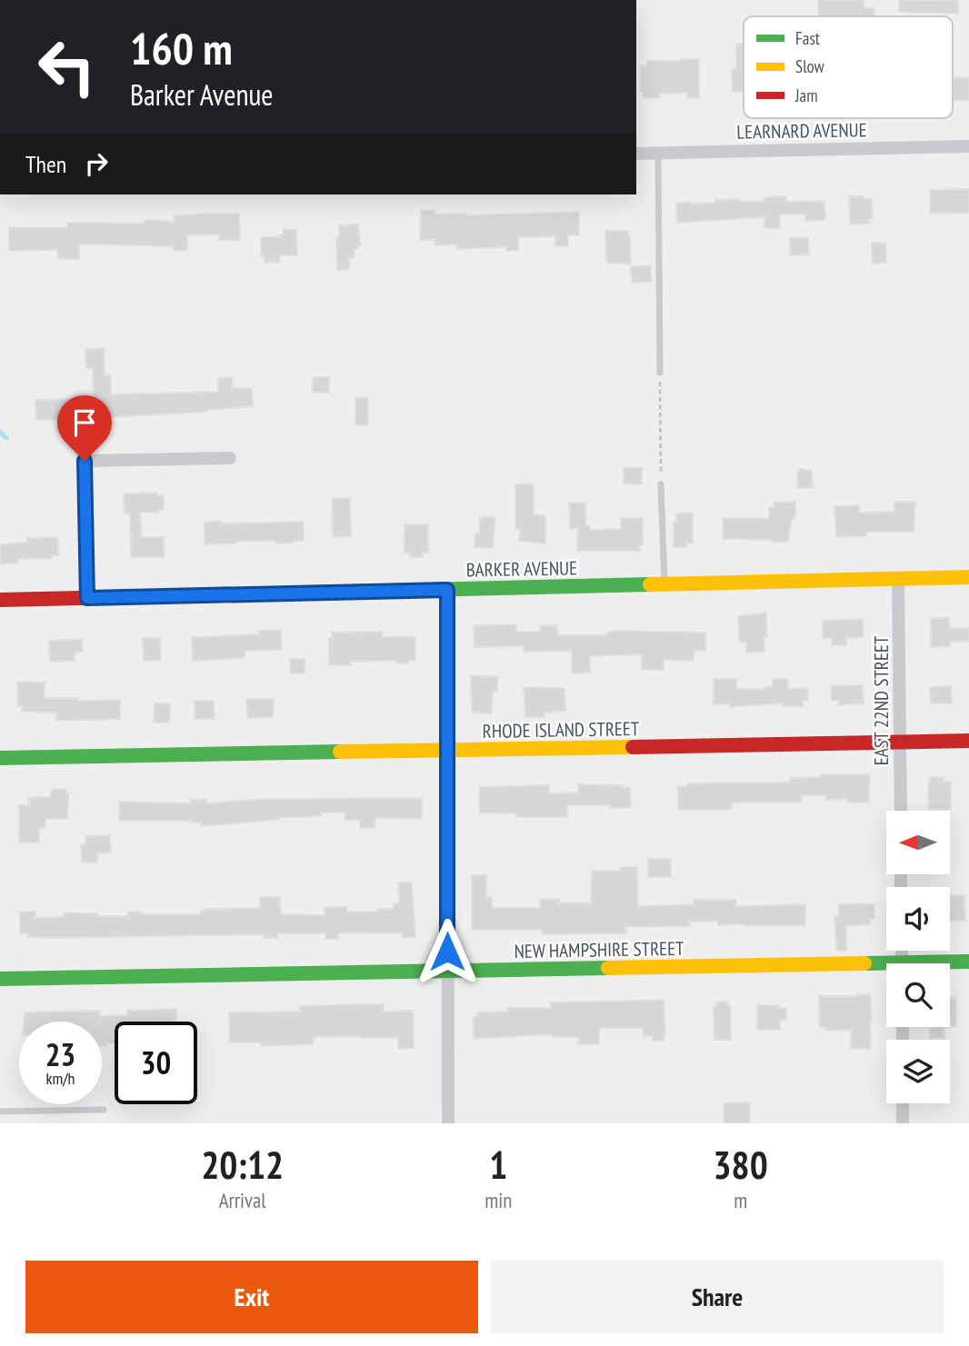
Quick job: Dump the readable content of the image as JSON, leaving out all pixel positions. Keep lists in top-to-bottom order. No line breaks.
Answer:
{"streets":{"street":["LEARNARD AVENUE","BARKER AVENUE","EAST 22ND STREET","RHODE ISLAND STREET","NEW HAMPSHIRE STREET"]},"crossings":[["BARKER AVENUE","EAST 22ND STREET"],["EAST 22ND STREET","RHODE ISLAND STREET"]],"legend":["Fast","Slow","Jam"],"north":"left","page":{"turn":["160 m","Barker Avenue"],"then":"Then","speed":"23 km/h","limit":"30","eta":["20:12","Arrival","1","min","380","m"],"buttons":["Exit","Share"]}}
